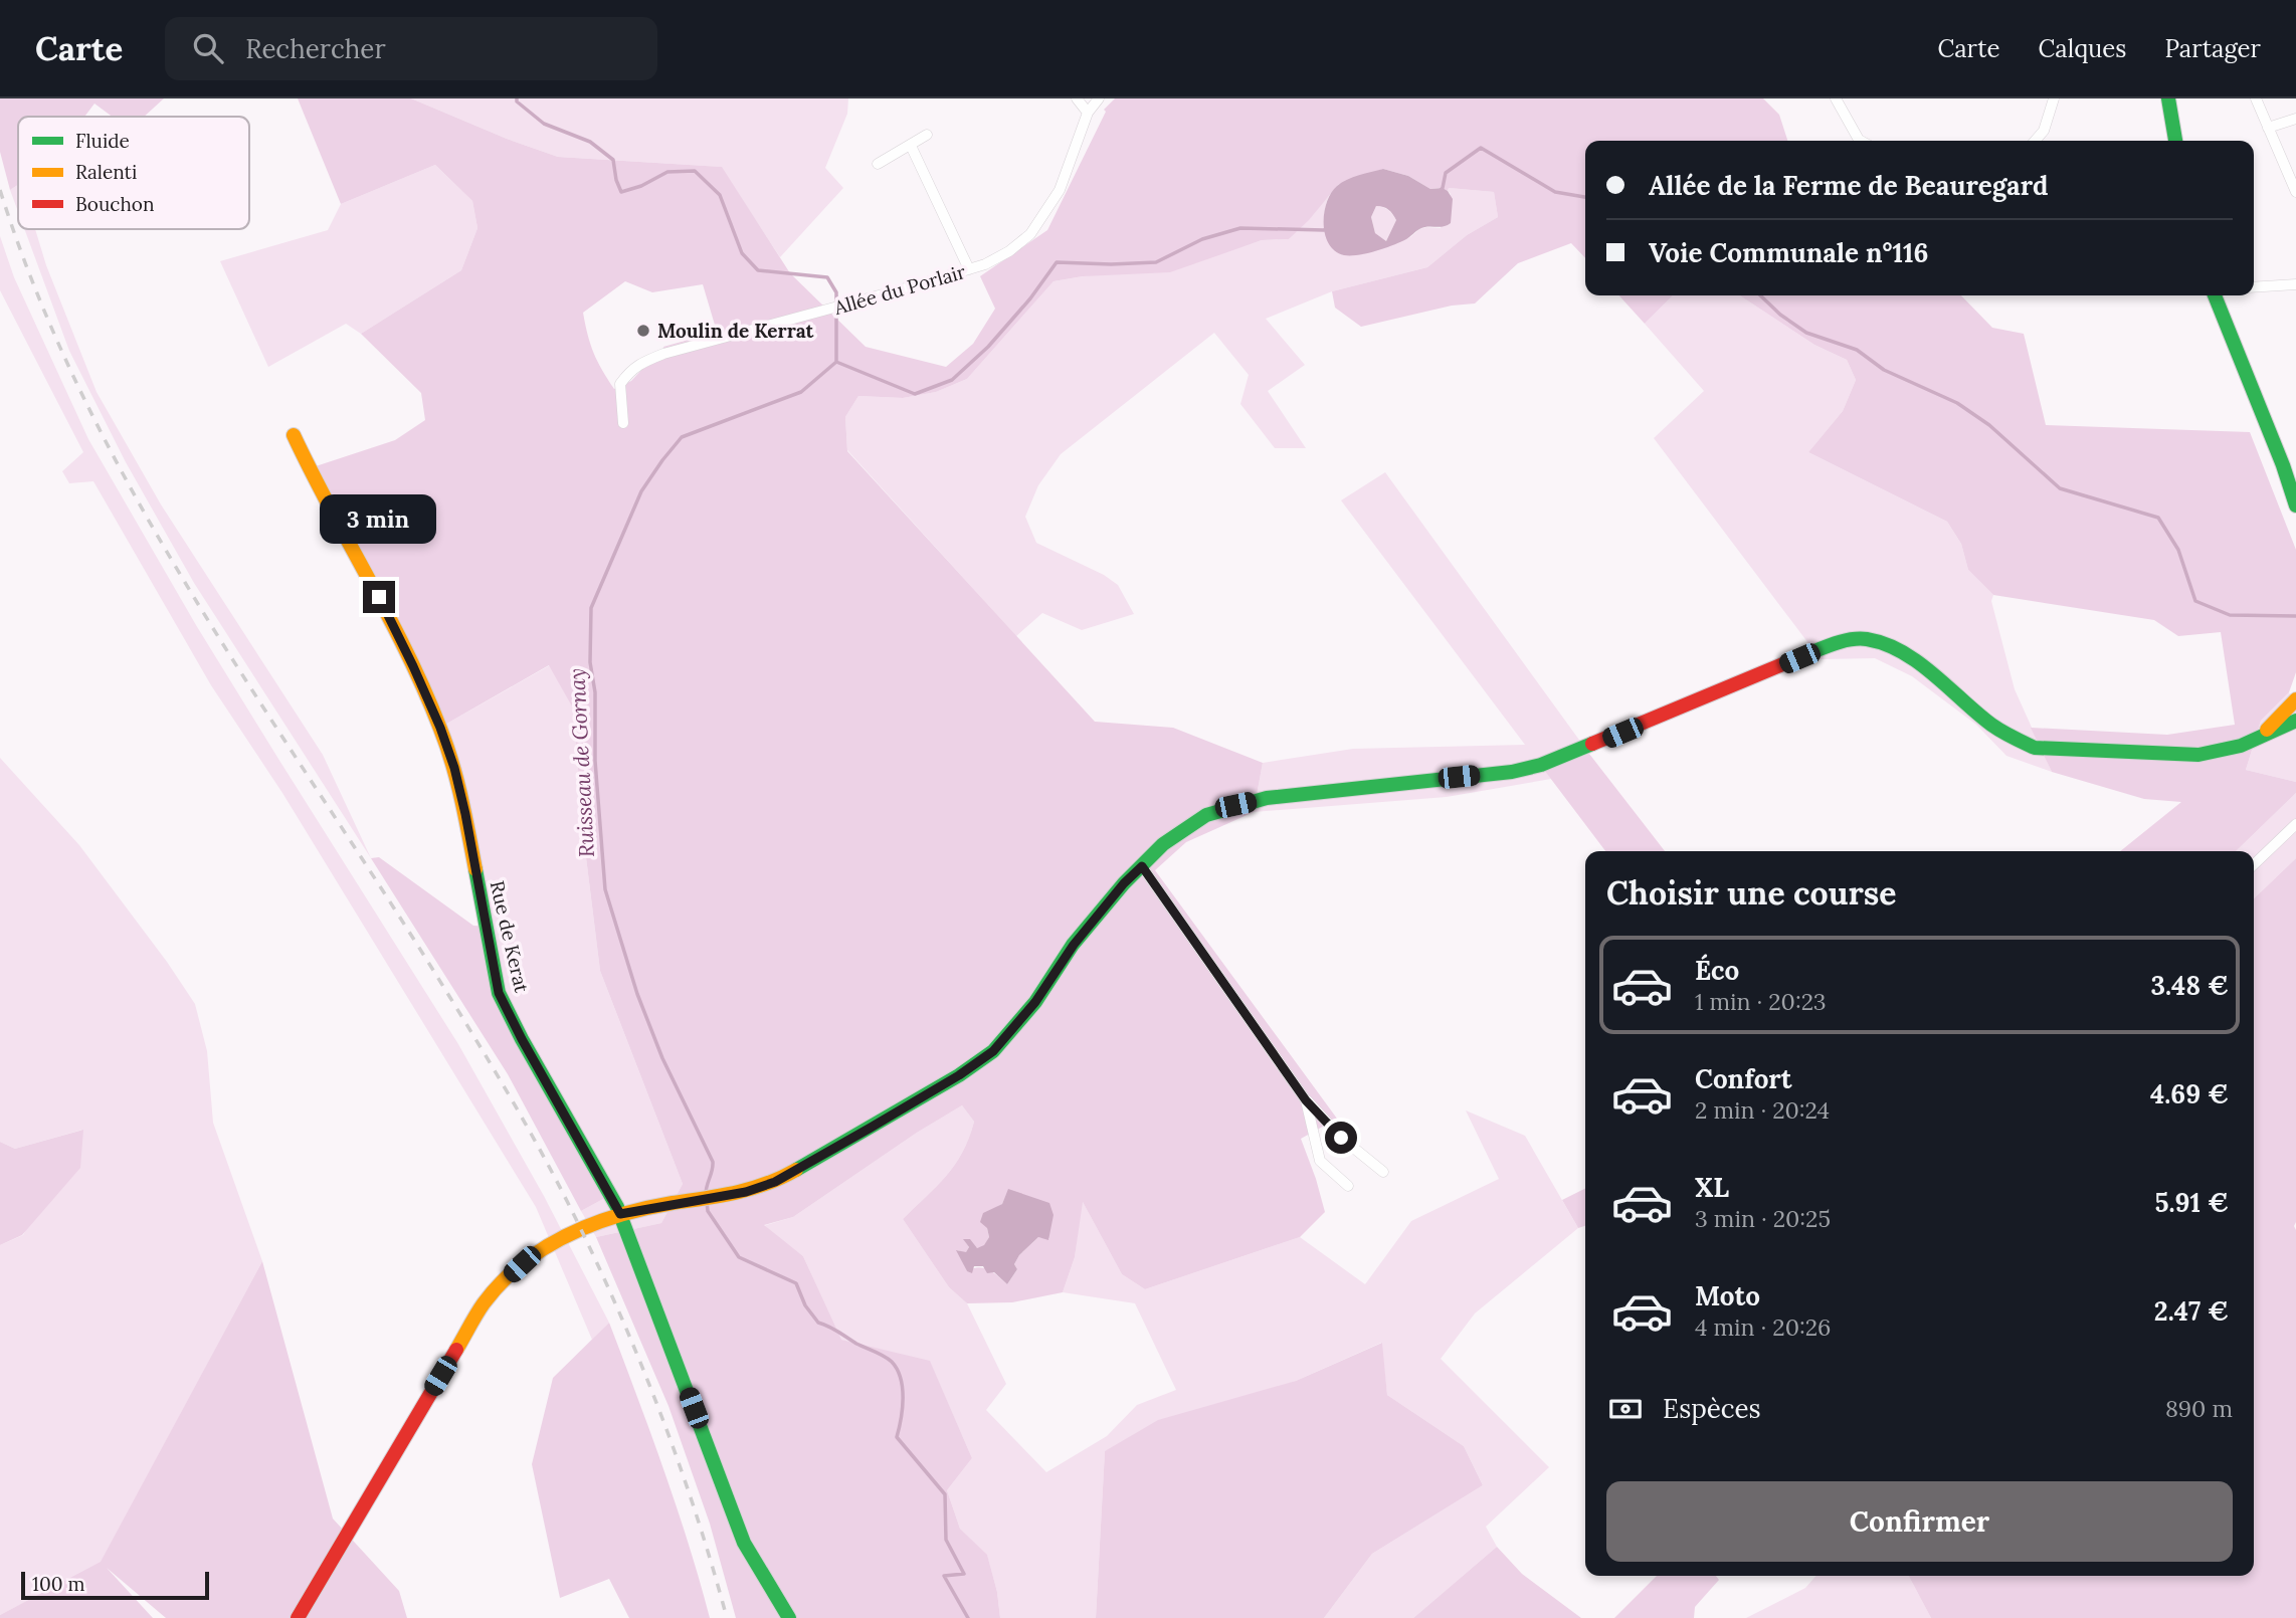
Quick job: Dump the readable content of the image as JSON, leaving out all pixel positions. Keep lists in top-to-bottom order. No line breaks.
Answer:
{"streets":{"main road":["Rue de Kerat"],"street":["Allée du Porlair"]},"water":["Ruisseau de Gornay"],"places":["Moulin de Kerrat"],"legend":["Fluide","Ralenti","Bouchon"],"scale_bar":"100 m","page":{"header":"Carte","search":"Rechercher","nav":["Carte","Calques","Partager"],"banner":["Allée de la Ferme de Beauregard","Voie Communale n°116"],"bubble":"3 min","heading":"Choisir une course","list":[{"name":"Éco","note":"1 min · 20:23","value":"3.48 €"},{"name":"Confort","note":"2 min · 20:24","value":"4.69 €"},{"name":"XL","note":"3 min · 20:25","value":"5.91 €"},{"name":"Moto","note":"4 min · 20:26","value":"2.47 €"}],"pay":["Espèces","890 m"],"buttons":"Confirmer","scale":"100 m"}}
